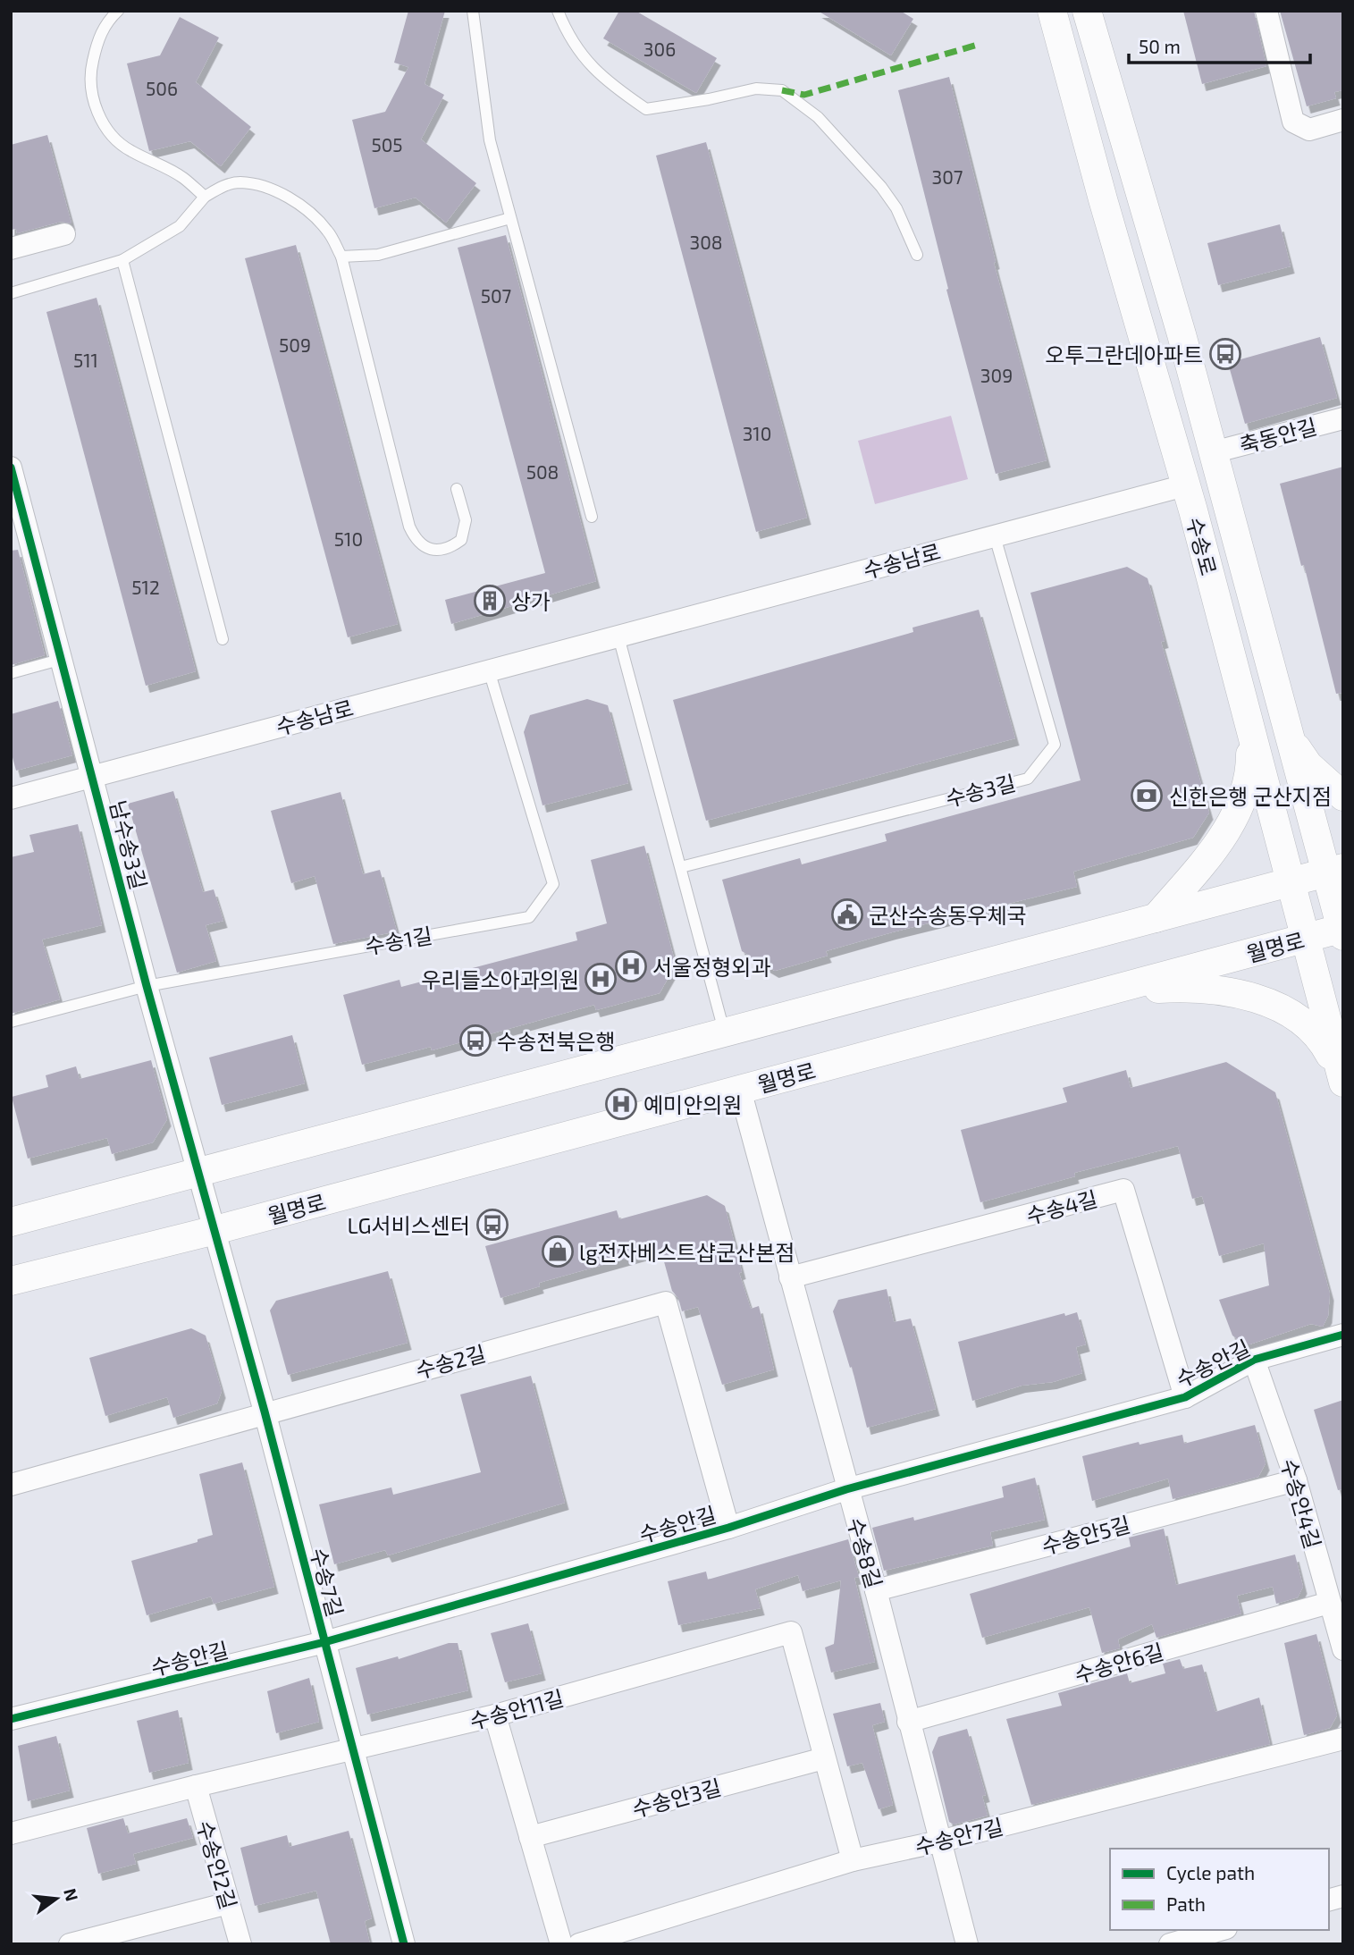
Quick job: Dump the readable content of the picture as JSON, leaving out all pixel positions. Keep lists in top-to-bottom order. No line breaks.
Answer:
{"streets":{"street":["축동안길","수송로","수송남로","남수송3길","월명로","수송4길","수송2길","수송안길","수송안4길","수송안5길","수송8길","수송7길","수송안6길","수송안11길","수송안3길","수송안7길","수송안2길"],"lane":["수송3길","수송1길"]},"crossings":[["축동안길","수송로"],["수송로","수송남로"],["수송로","월명로"],["수송남로","수송3길"],["수송남로","남수송3길"],["수송남로","수송1길"],["남수송3길","수송1길"],["남수송3길","월명로"],["남수송3길","수송7길"],["월명로","수송8길"],["월명로","수송7길"],["수송4길","수송안길"],["수송4길","수송8길"],["수송2길","수송안길"],["수송2길","수송7길"],["수송안길","수송안4길"],["수송안길","수송8길"],["수송안길","수송7길"],["수송안4길","수송안5길"],["수송안4길","수송안6길"],["수송안5길","수송8길"],["수송8길","수송안6길"],["수송8길","수송안7길"],["수송7길","수송안11길"],["수송안11길","수송안3길"],["수송안11길","수송안7길"],["수송안11길","수송안2길"]],"places":{"bus stop":["오투그란데아파트","수송전북은행","LG서비스센터"],"building":["상가"],"bank":["신한은행 군산지점"],"public building":["군산수송동우체국"],"hospital":["서울정형외과","우리들소아과의원","예미안의원"],"shop":["lg전자베스트샵군산본점"]},"house_numbers":["306","506","505","307","308","507","509","511","309","310","508","510","512"],"legend":["Cycle path","Path"],"scale_bar":"50 m","north":"right"}
